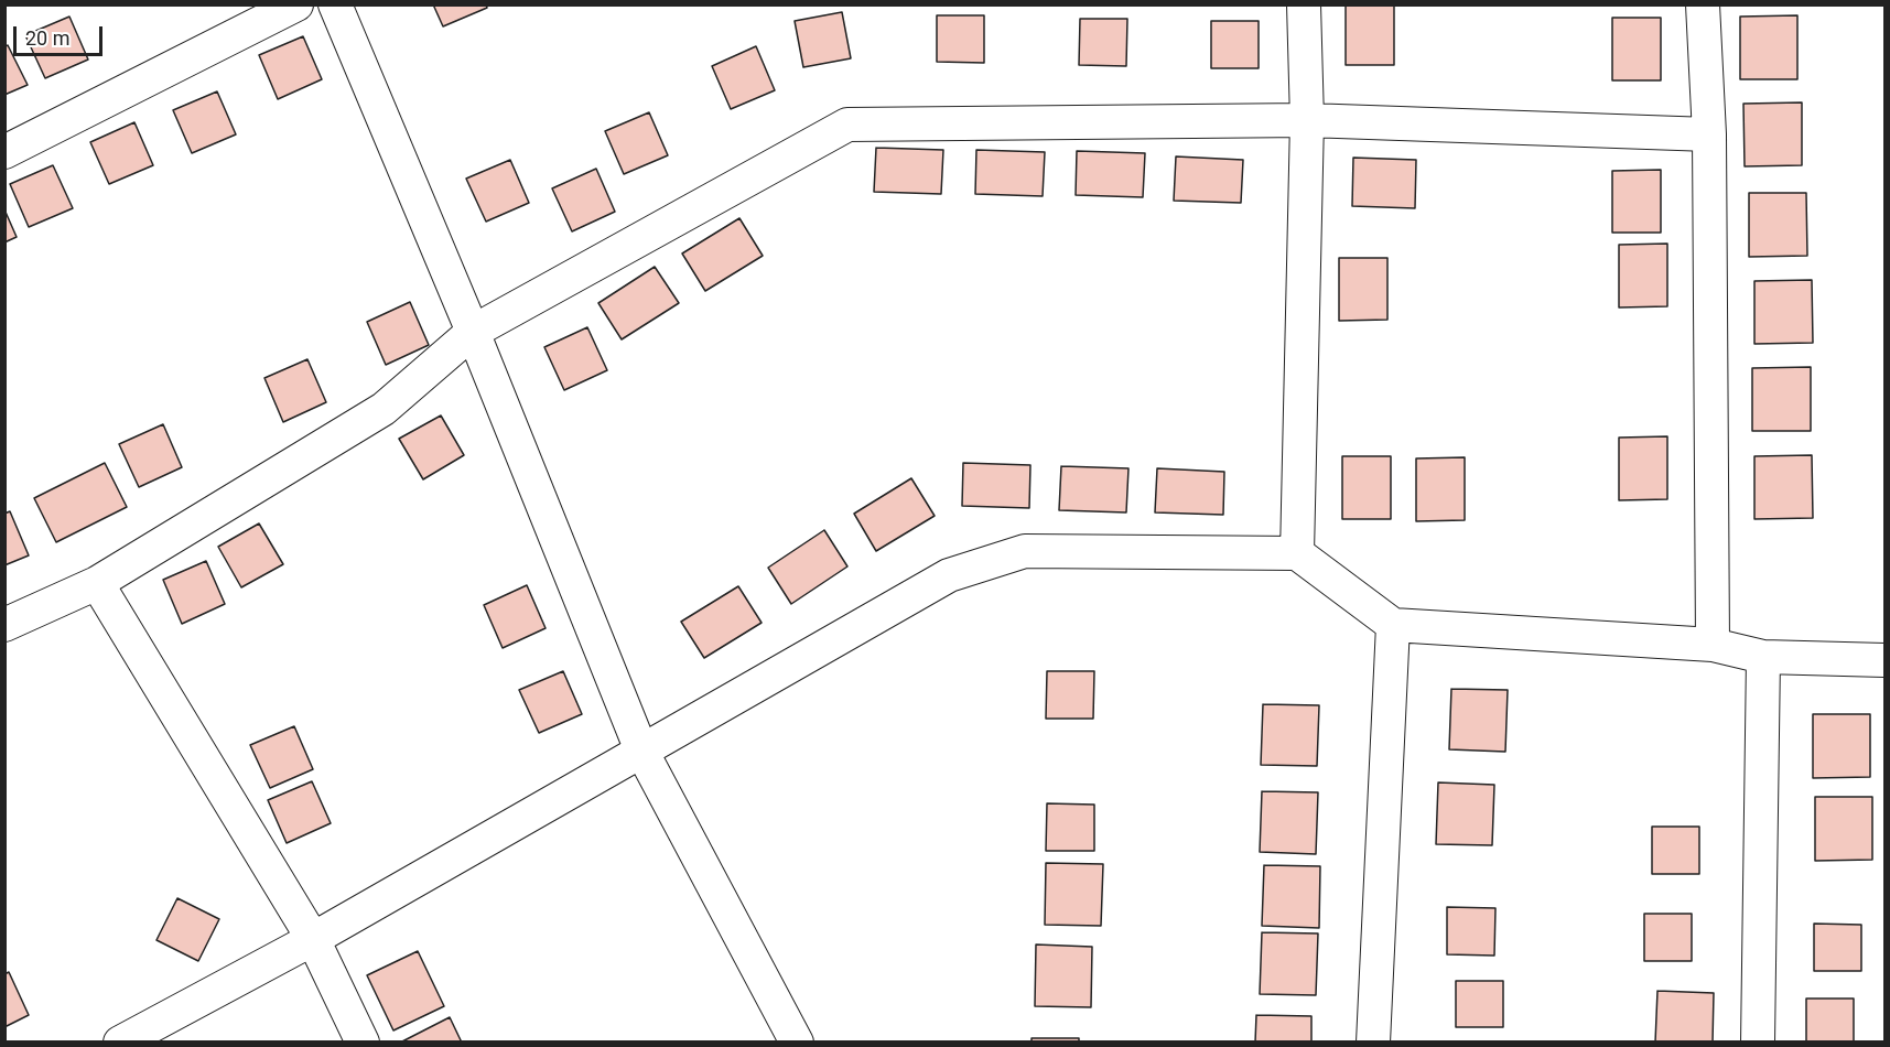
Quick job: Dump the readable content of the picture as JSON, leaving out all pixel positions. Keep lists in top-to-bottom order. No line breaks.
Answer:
{"scale_bar":"20 m"}
